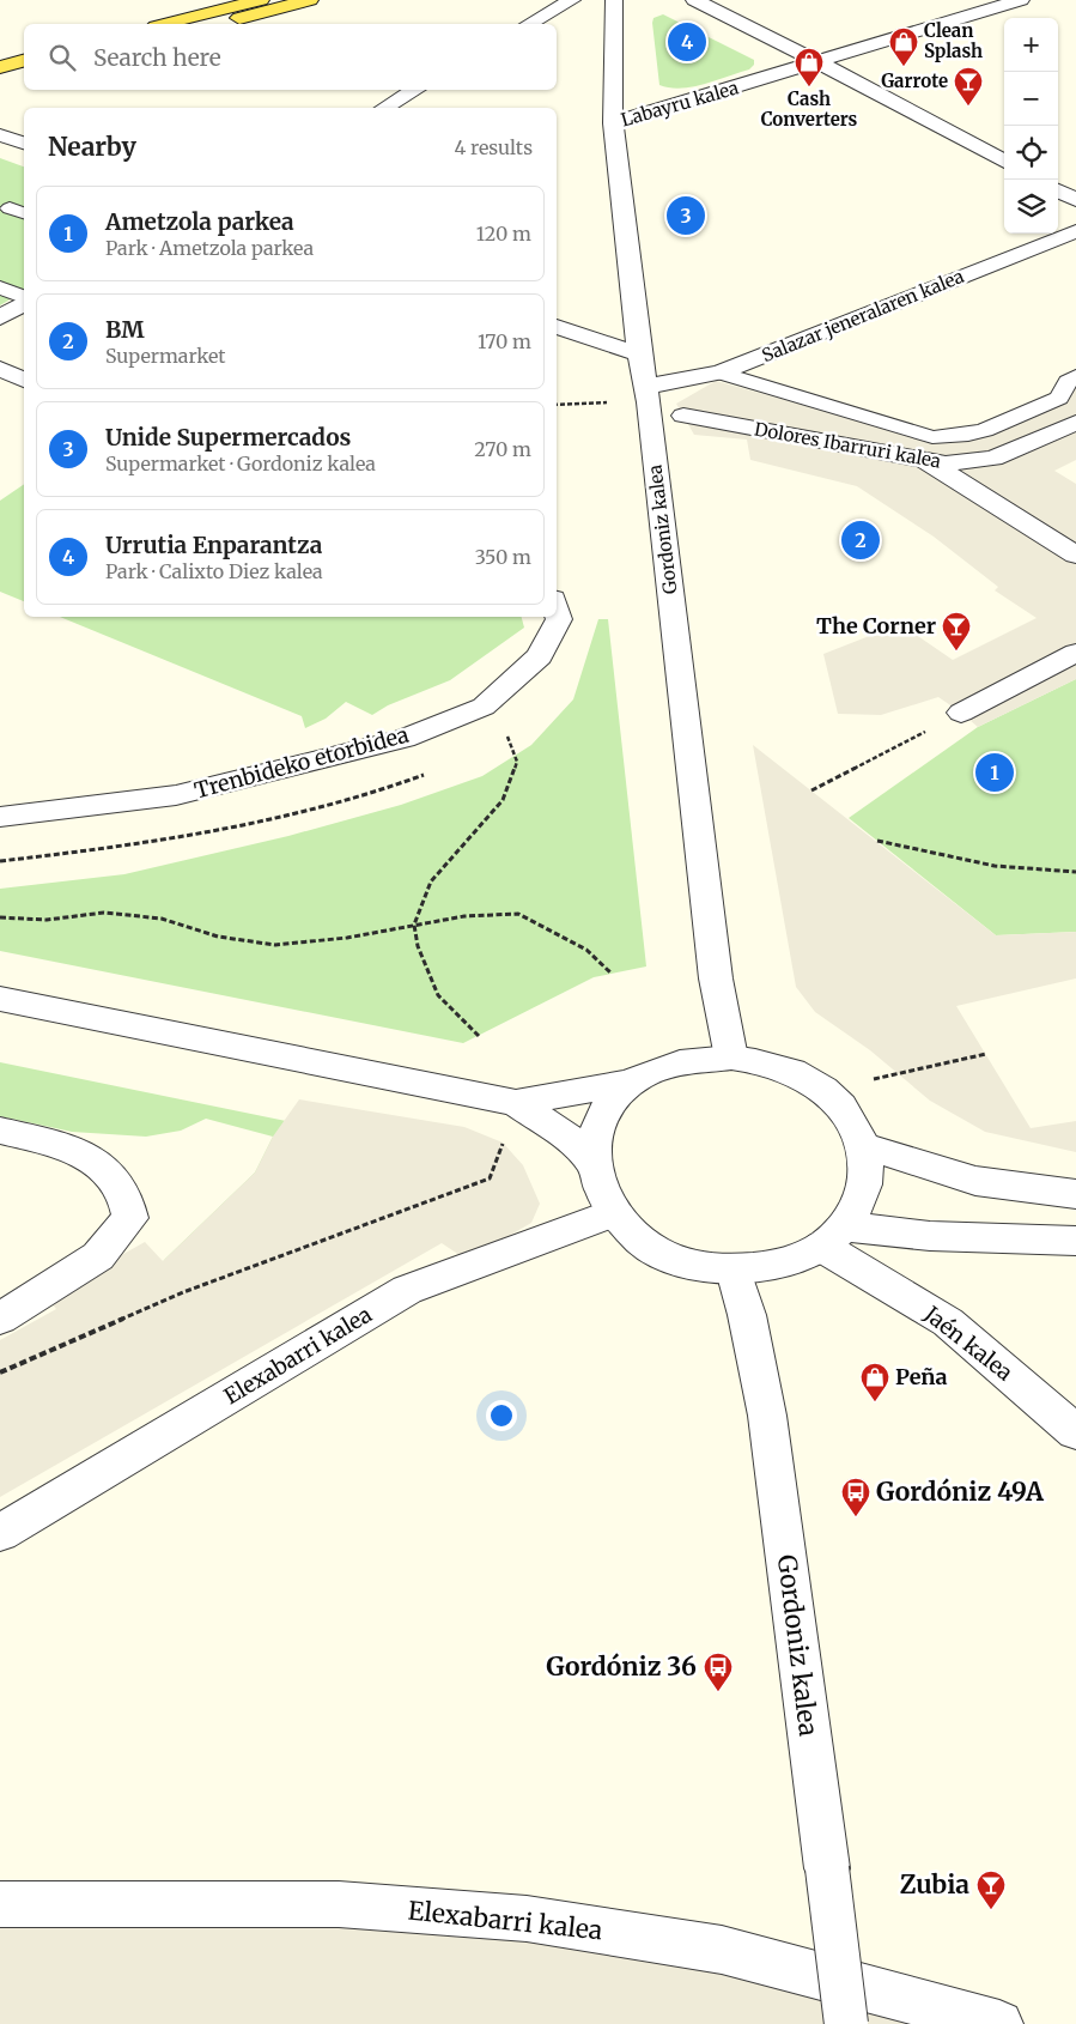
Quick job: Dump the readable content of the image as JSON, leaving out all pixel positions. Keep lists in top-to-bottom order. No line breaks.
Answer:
{"streets":{"street":["Labayru kalea","Salazar jeneralaren kalea","Dolores Ibarruri kalea","Gordoniz kalea","Trenbideko etorbidea","Jaén kalea","Elexabarri kalea"]},"crossings":[["Labayru kalea","Gordoniz kalea"],["Salazar jeneralaren kalea","Gordoniz kalea"]],"places":{"shop":["Clean Splash","Cash Converters","Peña"],"bar":["Garrote","The Corner","Zubia"],"bus stop":["Gordóniz 49A","Gordóniz 36"]},"page":{"map_buttons":["+","−"],"pins":["4","3","2","1"],"search":"Search here","heading":["Nearby","4 results"],"list":[{"mark":"1","name":"Ametzola parkea","note":"Park · Ametzola parkea","value":"120 m"},{"mark":"2","name":"BM","note":"Supermarket","value":"170 m"},{"mark":"3","name":"Unide Supermercados","note":"Supermarket · Gordoniz kalea","value":"270 m"},{"mark":"4","name":"Urrutia Enparantza","note":"Park · Calixto Diez kalea","value":"350 m"}]}}
